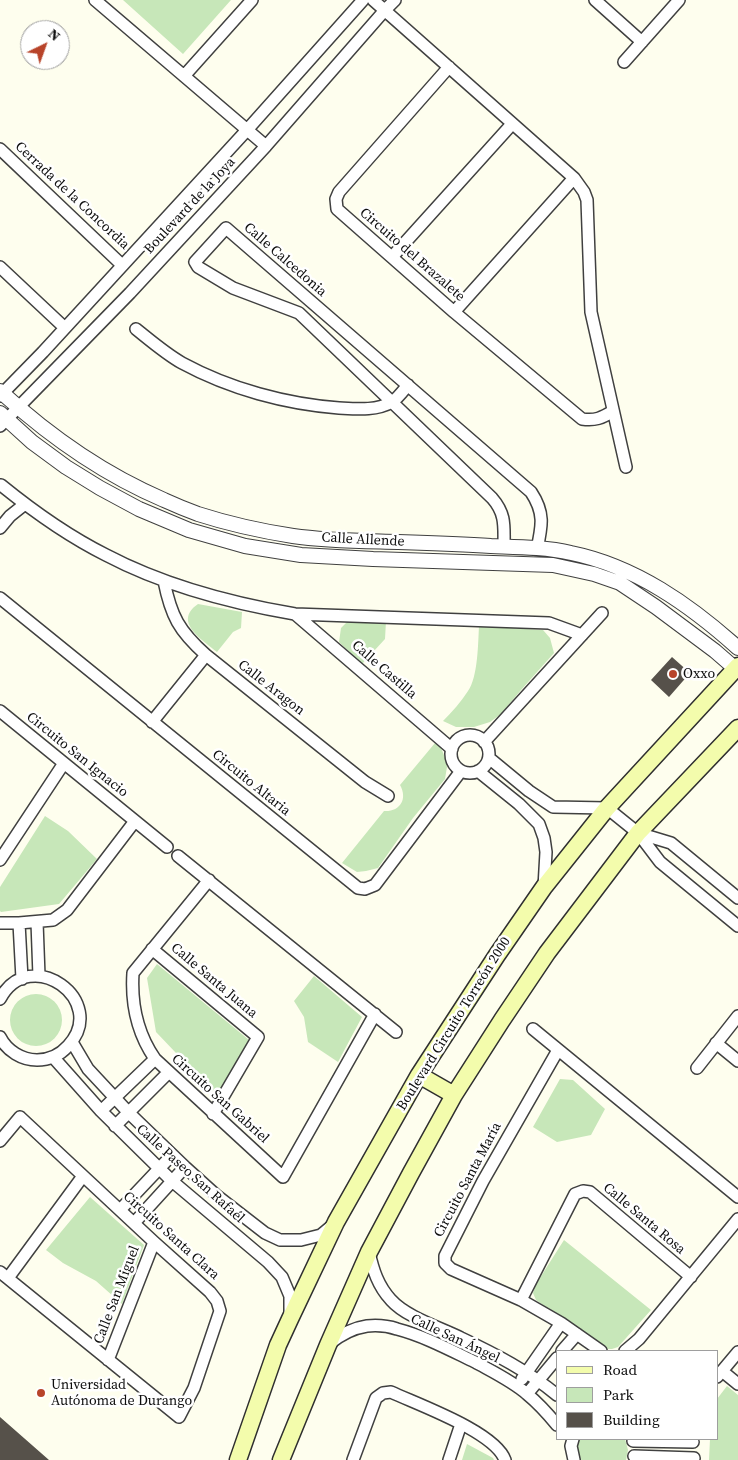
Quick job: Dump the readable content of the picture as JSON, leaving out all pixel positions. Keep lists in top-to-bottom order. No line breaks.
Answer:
{"streets":{"main road":["Boulevard Circuito Torreón 2000"],"street":["Cerrada de la Concordia","Boulevard de la Joya","Circuito del Brazalete","Calle Calcedonia","Calle Allende","Calle Castilla","Calle Aragon","Circuito San Ignacio","Circuito Altaria","Calle Santa Juana","Circuito San Gabriel","Calle Paseo San Rafaél","Circuito Santa María","Calle Santa Rosa","Circuito Santa Clara","Calle San Miguel","Calle San Ángel"]},"crossings":[["Cerrada de la Concordia","Boulevard de la Joya"],["Boulevard de la Joya","Calle Allende"],["Calle Calcedonia","Calle Allende"],["Calle Allende","Boulevard Circuito Torreón 2000"],["Calle Castilla","Circuito Altaria"],["Calle Santa Juana","Circuito San Gabriel"],["Boulevard Circuito Torreón 2000","Calle Paseo San Rafaél"],["Circuito Santa María","Calle Santa Rosa"],["Circuito Santa Clara","Calle San Miguel"]],"places":["Oxxo","Universidad Autónoma de Durango"],"legend":["Road","Park","Building"],"north":"top right"}
